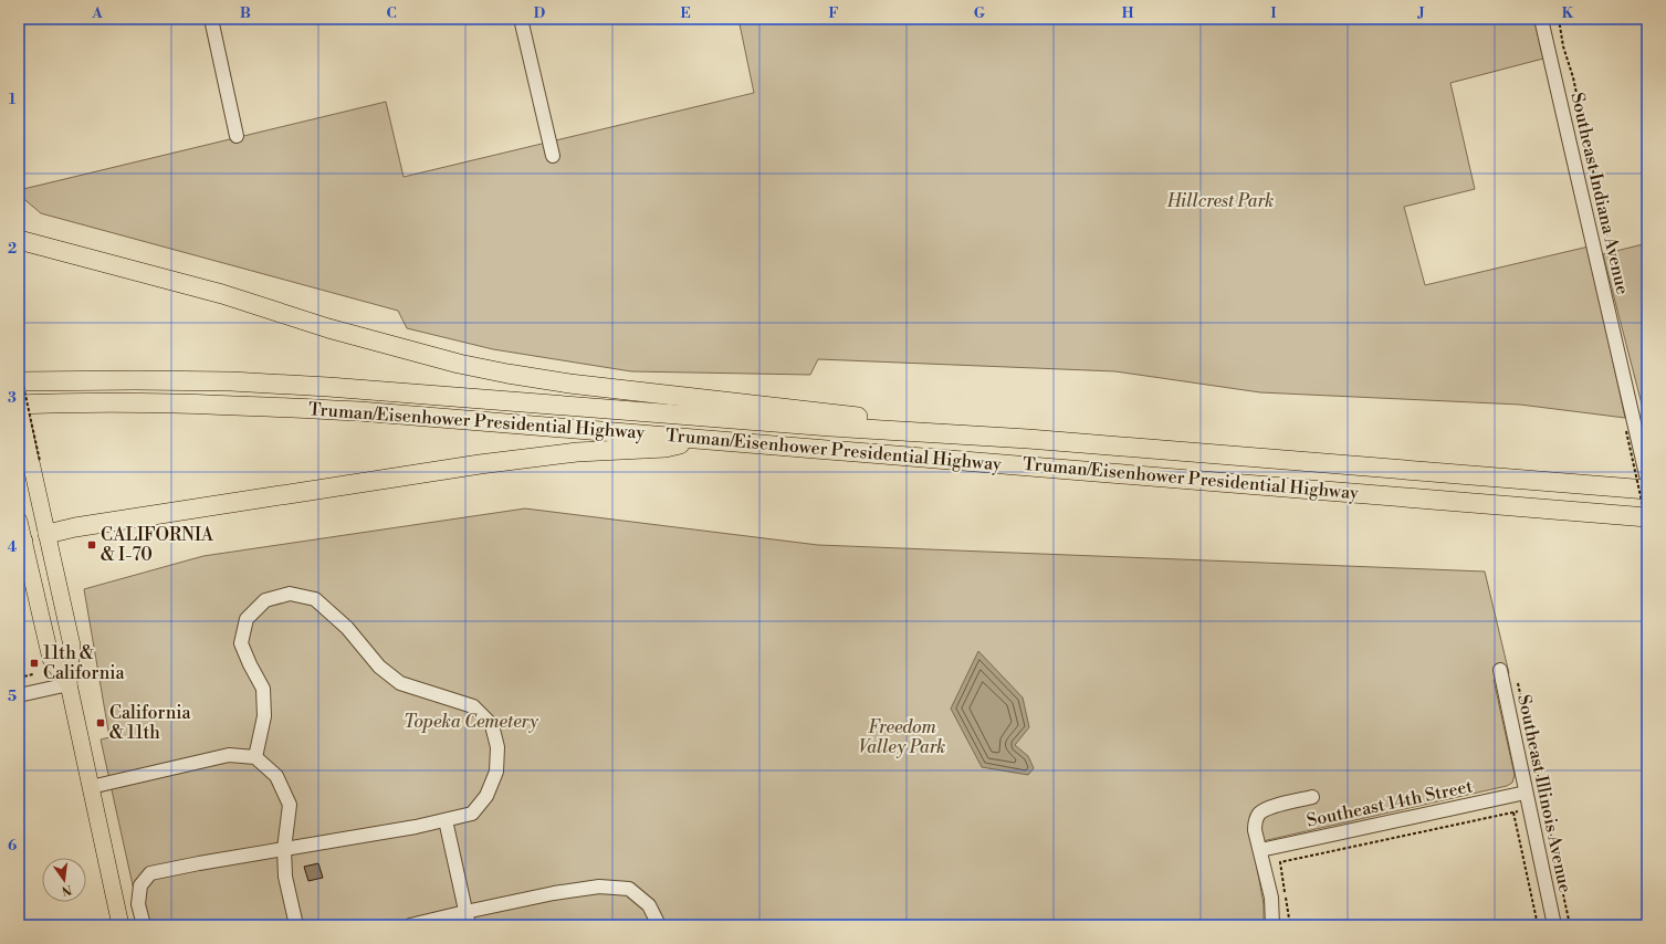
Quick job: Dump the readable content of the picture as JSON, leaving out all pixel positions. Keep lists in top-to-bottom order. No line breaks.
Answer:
{"streets":{"highway":["Truman/Eisenhower Presidential Highway"],"street":["Southeast Indiana Avenue","Southeast Illinois Avenue","Southeast 14th Street"]},"crossings":[["Southeast Illinois Avenue","Southeast 14th Street"]],"parks":["Hillcrest Park","Topeka Cemetery","Freedom Valley Park"],"places":{"transit":["CALIFORNIA & I-70","11th & California","California & 11th"]},"north":"bottom","grid":{"columns":["A","B","C","D","E","F","G","H","I","J","K"],"rows":["1","2","3","4","5","6"]}}
